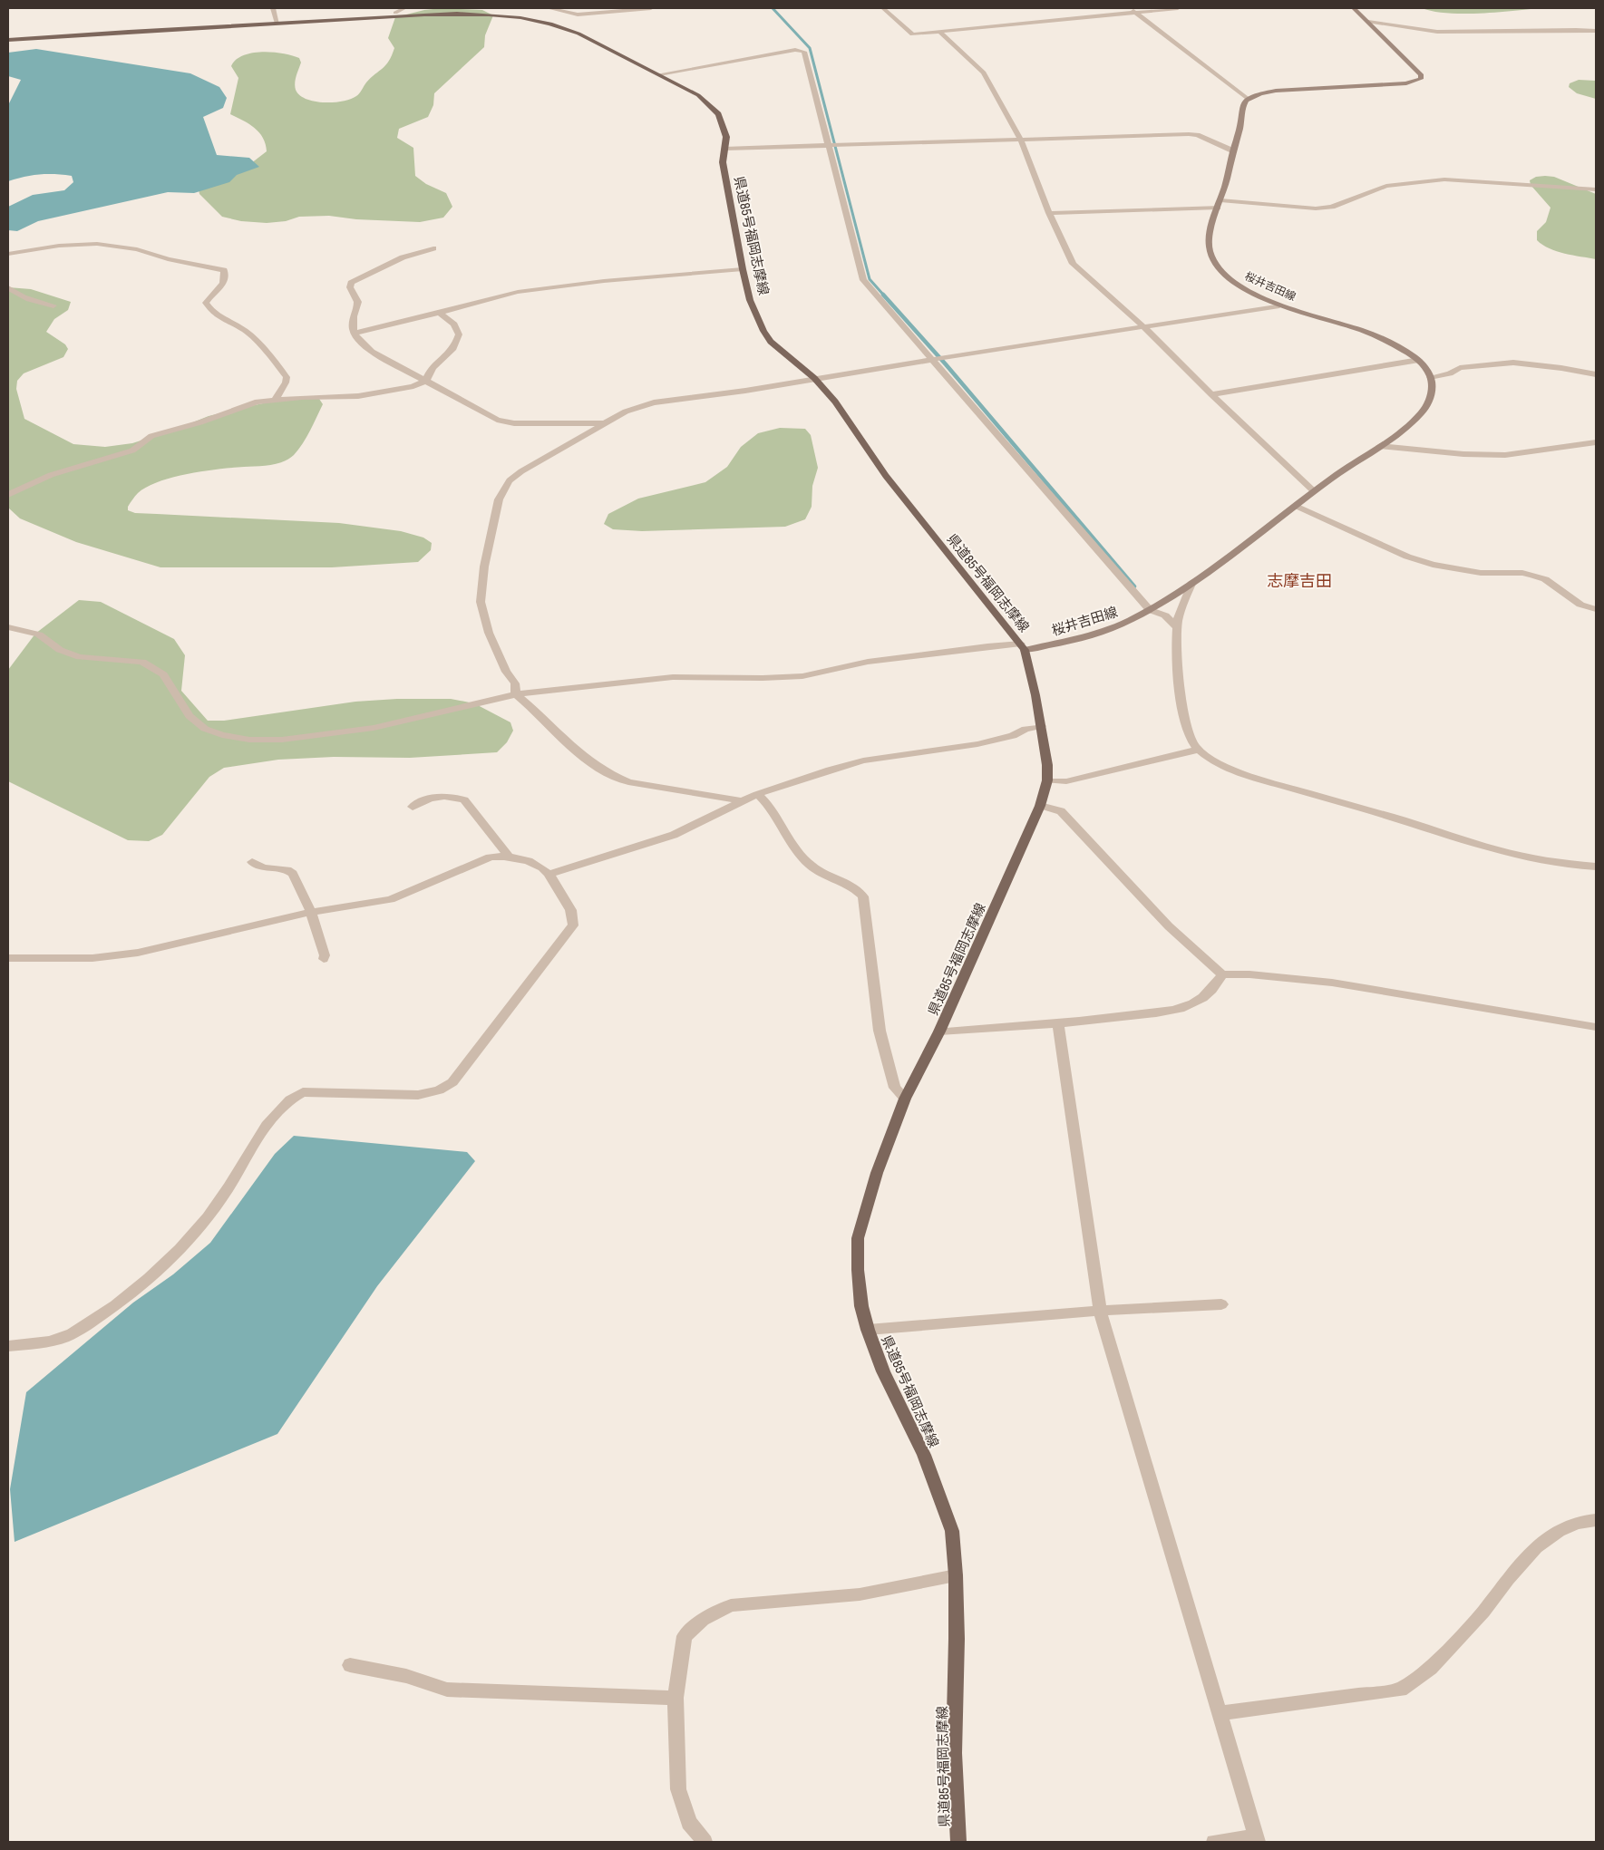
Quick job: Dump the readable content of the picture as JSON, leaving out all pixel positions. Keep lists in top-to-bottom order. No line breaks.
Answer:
{"streets":{"main road":["県道85号福岡志摩線","桜井吉田線"]},"crossings":[["県道85号福岡志摩線","桜井吉田線"]],"districts":["志摩吉田"]}
